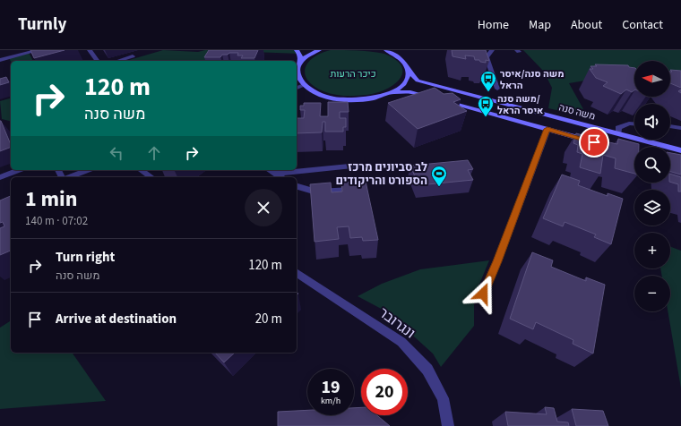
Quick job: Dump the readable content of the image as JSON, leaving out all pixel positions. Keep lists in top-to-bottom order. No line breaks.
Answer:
{"streets":{"street":["משה סנה","ונגרובר"]},"parks":["כיכר הרעות"],"places":{"bus stop":["משה סנה/איסר הראל","משה סנה/ איסר הראל"],"sports":["לב סביונים מרכז הספורט והריקודים"]},"north":"left","page":{"header":"Turnly","nav":["Home","Map","About","Contact"],"map_buttons":["+","−"],"turn":["120 m","משה סנה"],"heading":["1 min","140 m · 07:02"],"list":[{"name":"Turn right","note":"משה סנה","value":"120 m"},{"name":"Arrive at destination","value":"20 m"}],"speed":"19 km/h","limit":"20"}}
